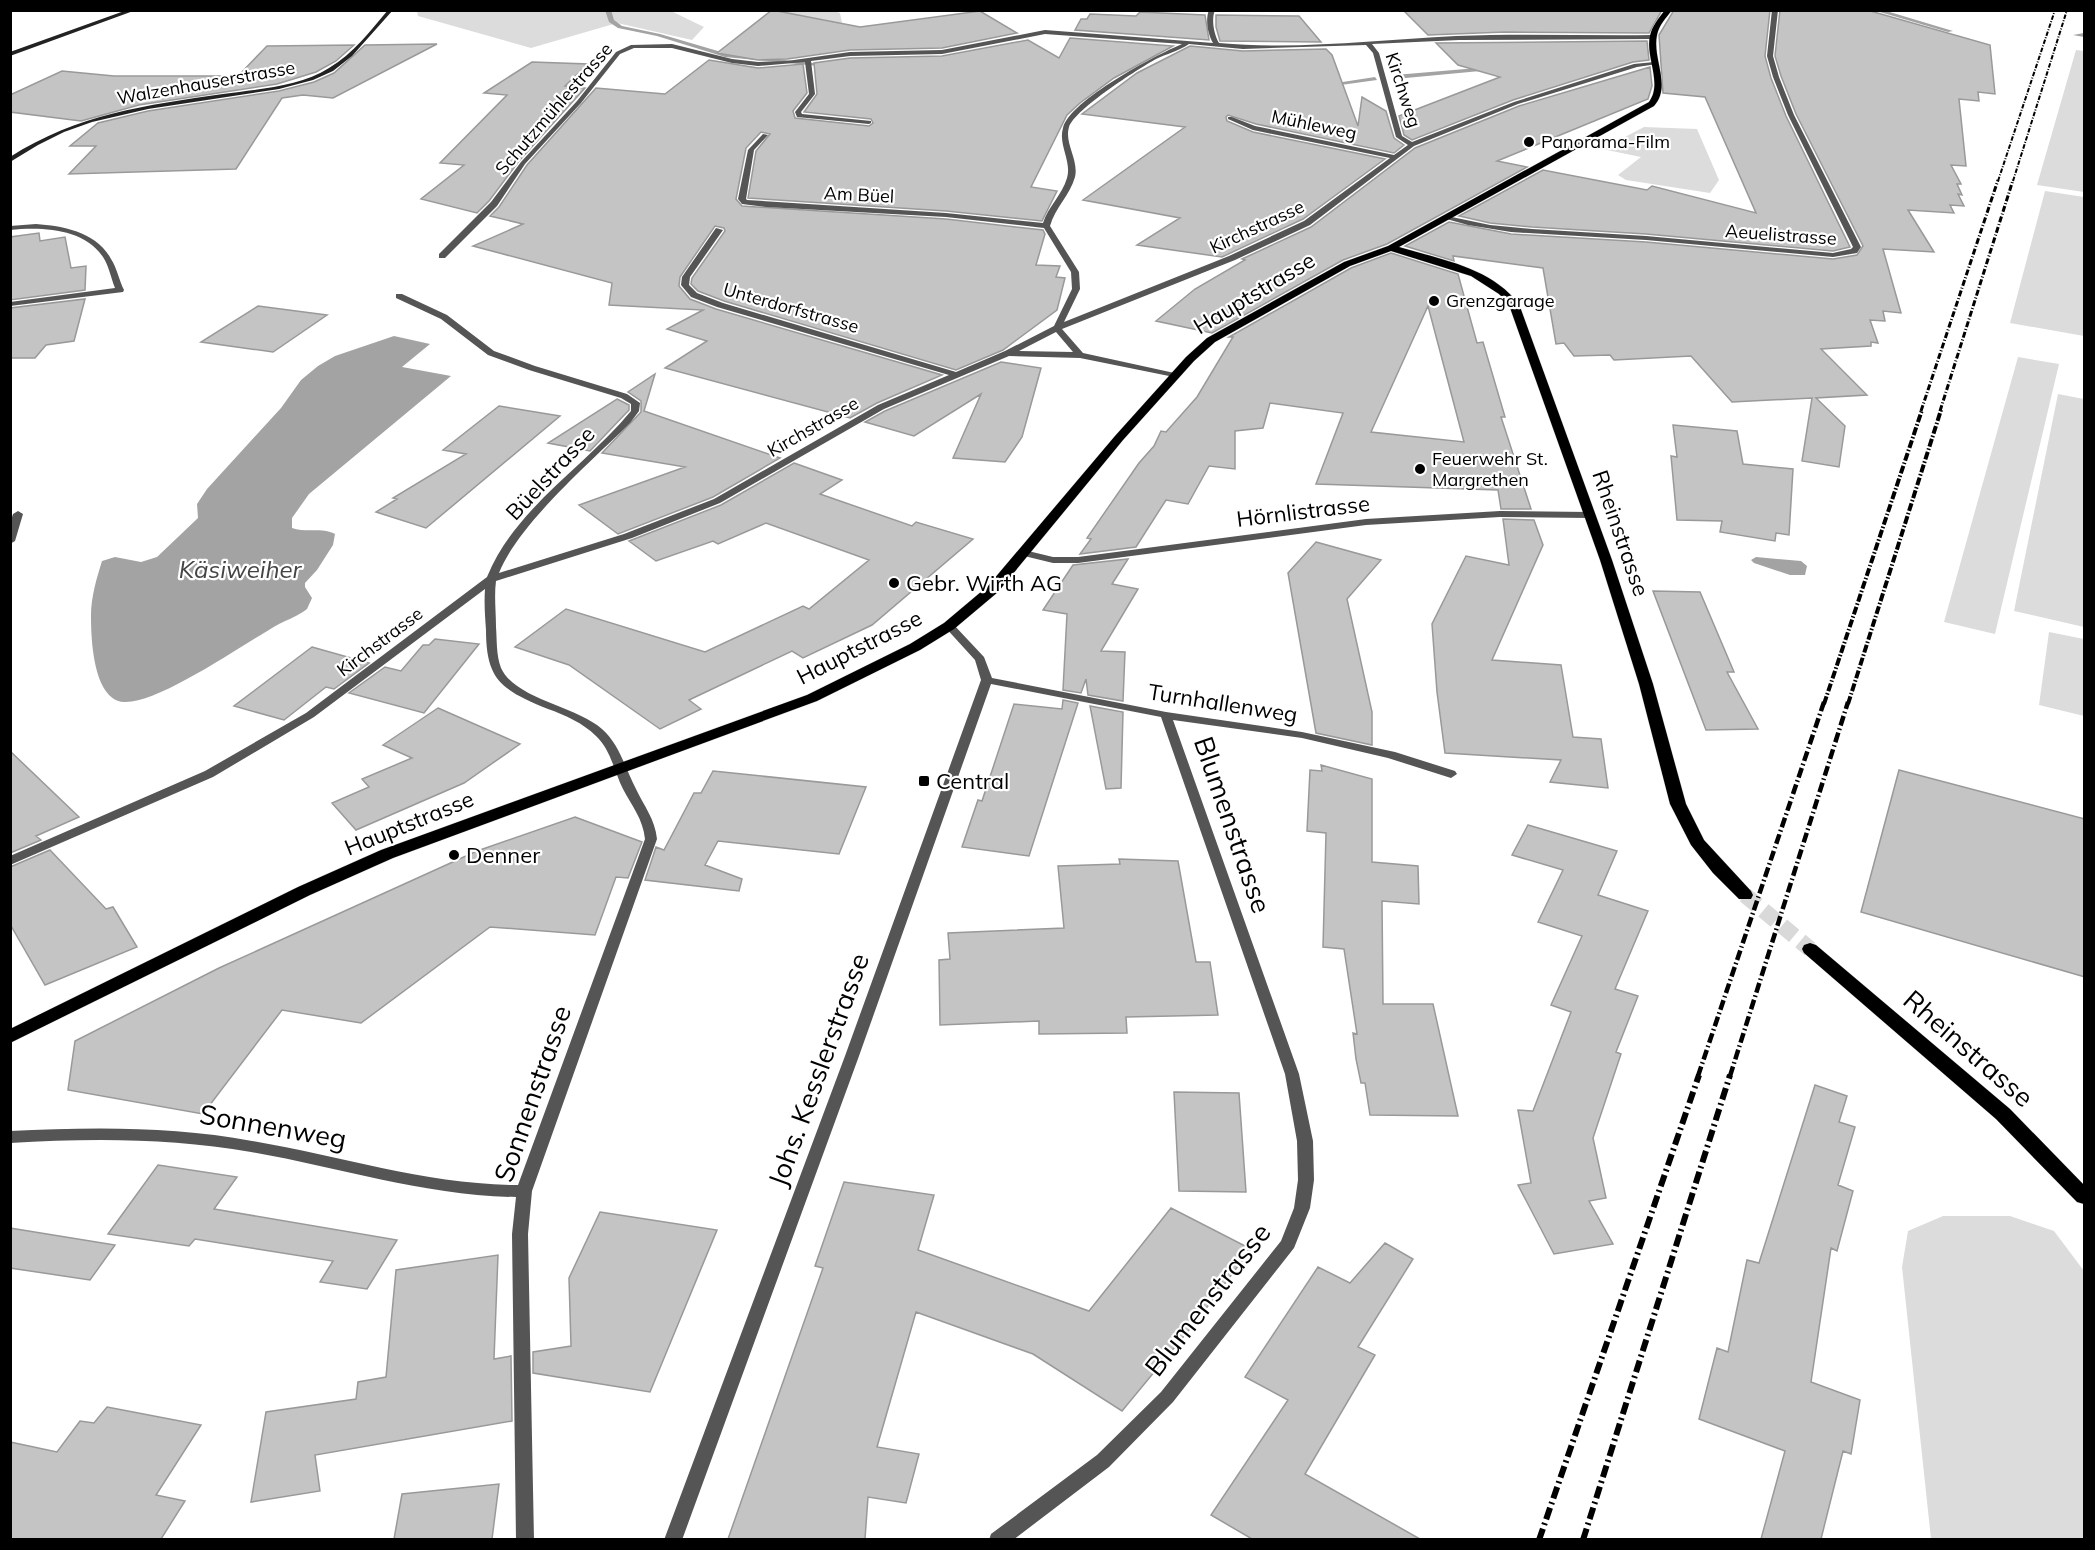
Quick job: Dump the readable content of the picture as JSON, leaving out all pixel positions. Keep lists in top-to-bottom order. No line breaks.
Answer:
{"streets":{"main road":["Hauptstrasse","Rheinstrasse"],"street":["Walzenhauserstrasse","Kirchweg","Schutzmühlestrasse","Mühleweg","Am Büel","Kirchstrasse","Aeuelistrasse","Unterdorfstrasse","Büelstrasse","Hörnlistrasse","Turnhallenweg","Blumenstrasse","Johs. Kesslerstrasse","Sonnenstrasse","Sonnenweg"]},"crossings":[["Kirchweg","Kirchstrasse"],["Mühleweg","Kirchstrasse"],["Kirchstrasse","Hauptstrasse"],["Kirchstrasse","Unterdorfstrasse"],["Kirchstrasse","Büelstrasse"],["Aeuelistrasse","Hauptstrasse"],["Hauptstrasse","Büelstrasse"],["Hauptstrasse","Hörnlistrasse"],["Hauptstrasse","Rheinstrasse"],["Hauptstrasse","Sonnenstrasse"],["Büelstrasse","Sonnenstrasse"],["Hörnlistrasse","Rheinstrasse"],["Turnhallenweg","Blumenstrasse"],["Turnhallenweg","Johs. Kesslerstrasse"],["Sonnenstrasse","Sonnenweg"]],"water":["Käsiweiher"],"places":{"other":["Panorama-Film","Grenzgarage","Feuerwehr St. Margrethen","Gebr. Wirth AG","Denner"],"transit":["Central"]}}
